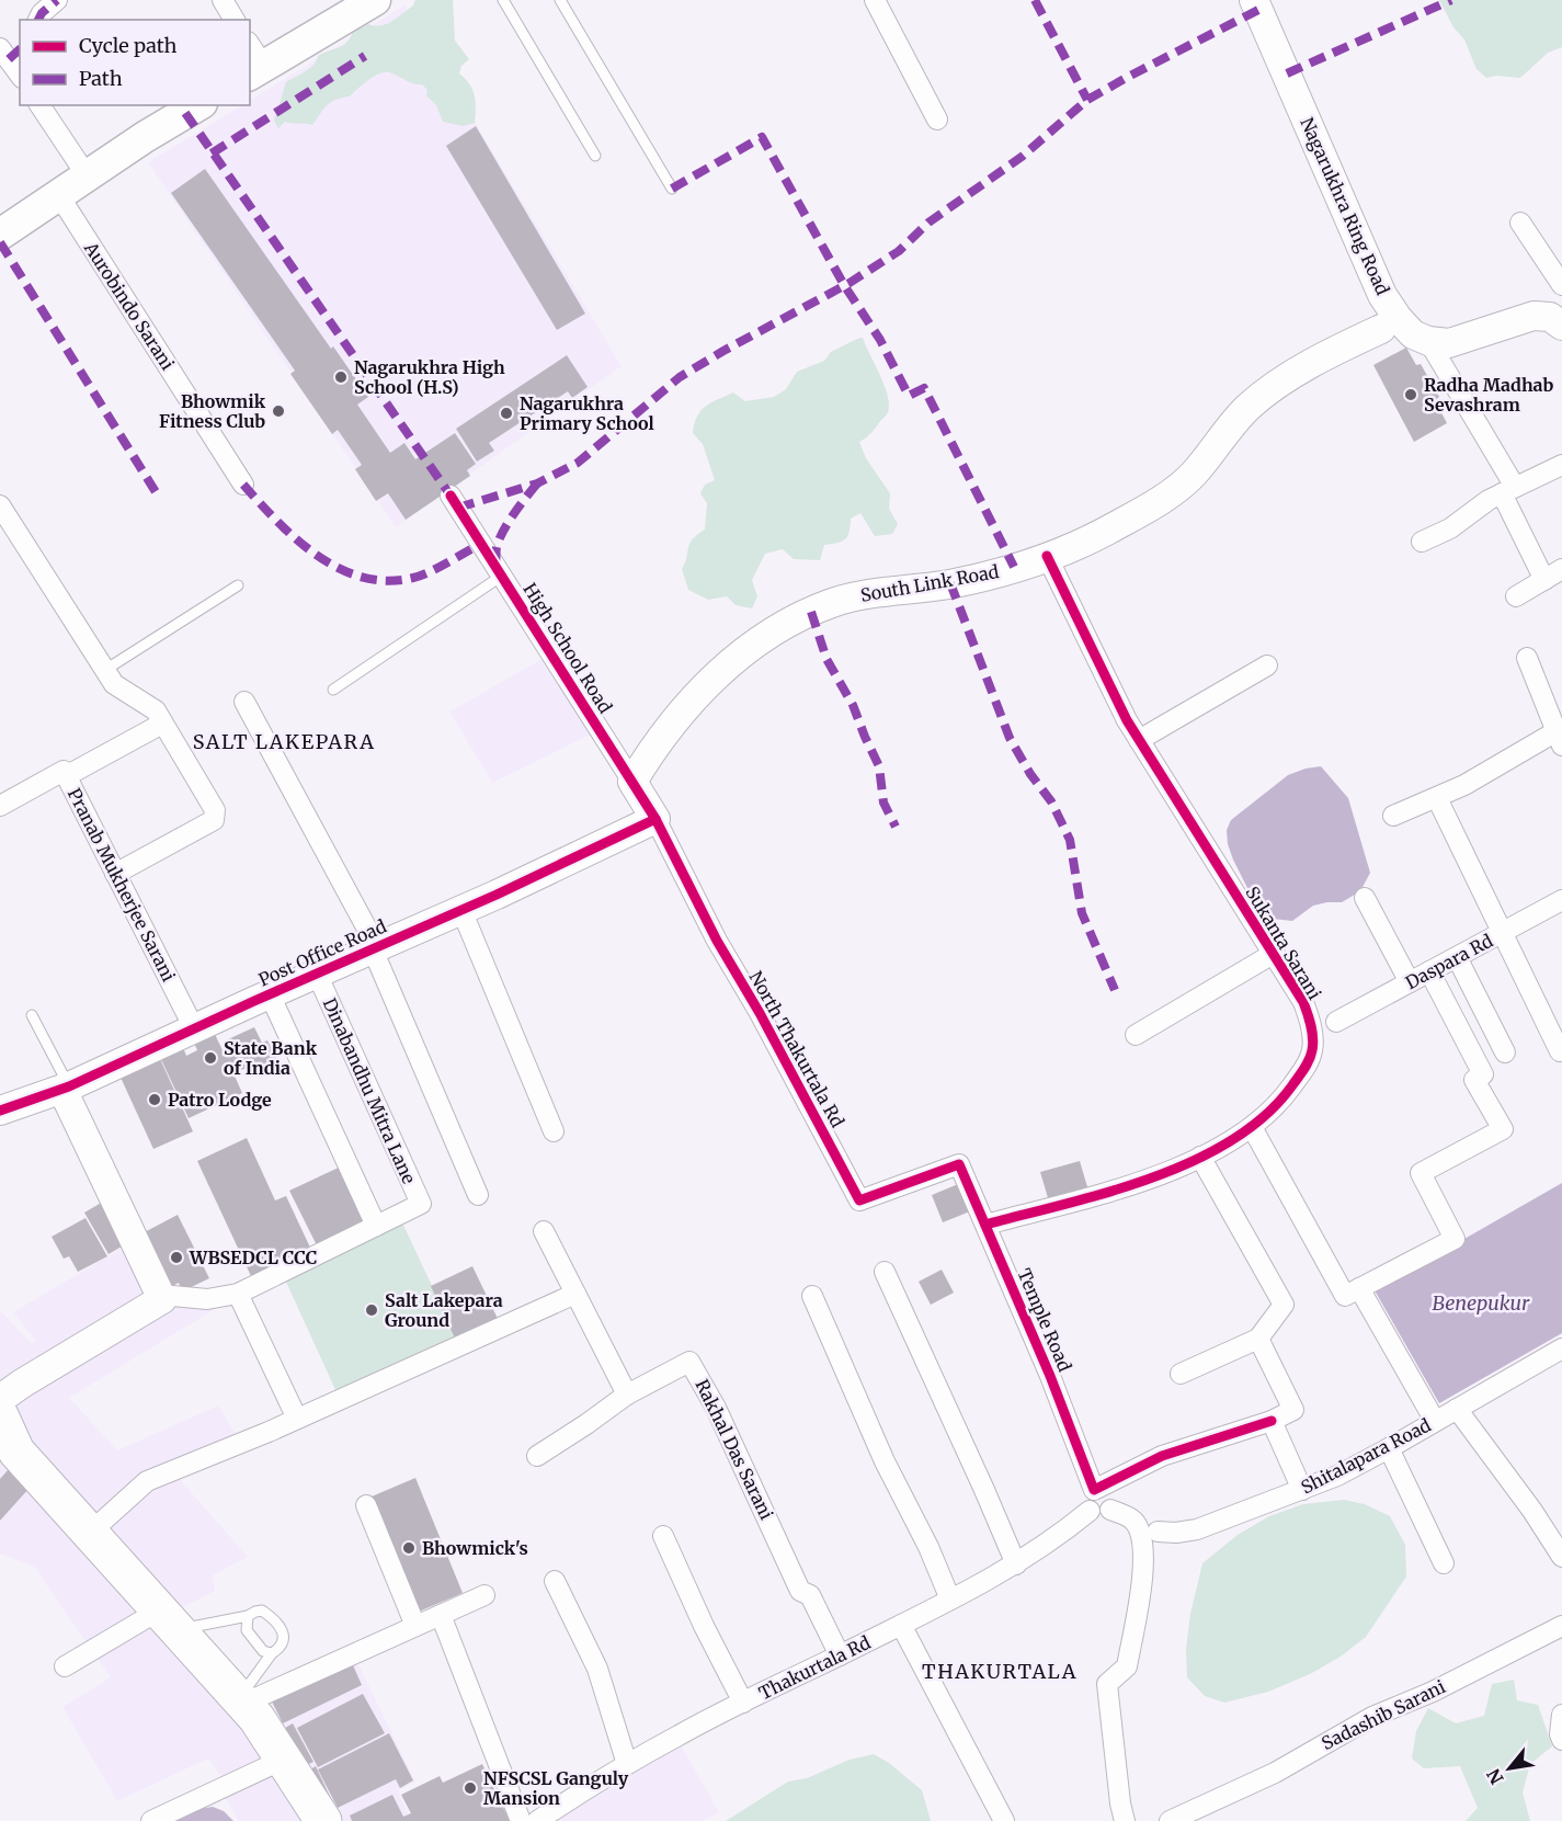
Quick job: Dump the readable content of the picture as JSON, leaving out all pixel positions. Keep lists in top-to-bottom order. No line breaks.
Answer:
{"streets":{"street":["Nagarukhra Ring Road","Aurobindo Sarani","South Link Road","High School Road","Pranab Mukherjee Sarani","Sukanta Sarani","Post Office Road","Daspara Rd","North Thakurtala Rd","Dinabandhu Mitra Lane","Temple Road","Rakhal Das Sarani","Shitalapara Road","Thakurtala Rd","Sadashib Sarani"]},"crossings":[["South Link Road","High School Road"],["South Link Road","Sukanta Sarani"],["High School Road","Post Office Road"],["High School Road","North Thakurtala Rd"],["Pranab Mukherjee Sarani","Post Office Road"],["Post Office Road","North Thakurtala Rd"],["Post Office Road","Dinabandhu Mitra Lane"],["North Thakurtala Rd","Temple Road"],["Rakhal Das Sarani","Thakurtala Rd"]],"districts":["SALT LAKEPARA","THAKURTALA"],"water":["Benepukur"],"places":["Nagarukhra High School (H.S)","Radha Madhab Sevashram","Bhowmik Fitness Club","Nagarukhra Primary School","State Bank of India","Patro Lodge","WBSEDCL CCC","Salt Lakepara Ground","Bhowmick's","NFSCSL Ganguly Mansion"],"legend":["Cycle path","Path"],"north":"bottom left"}
